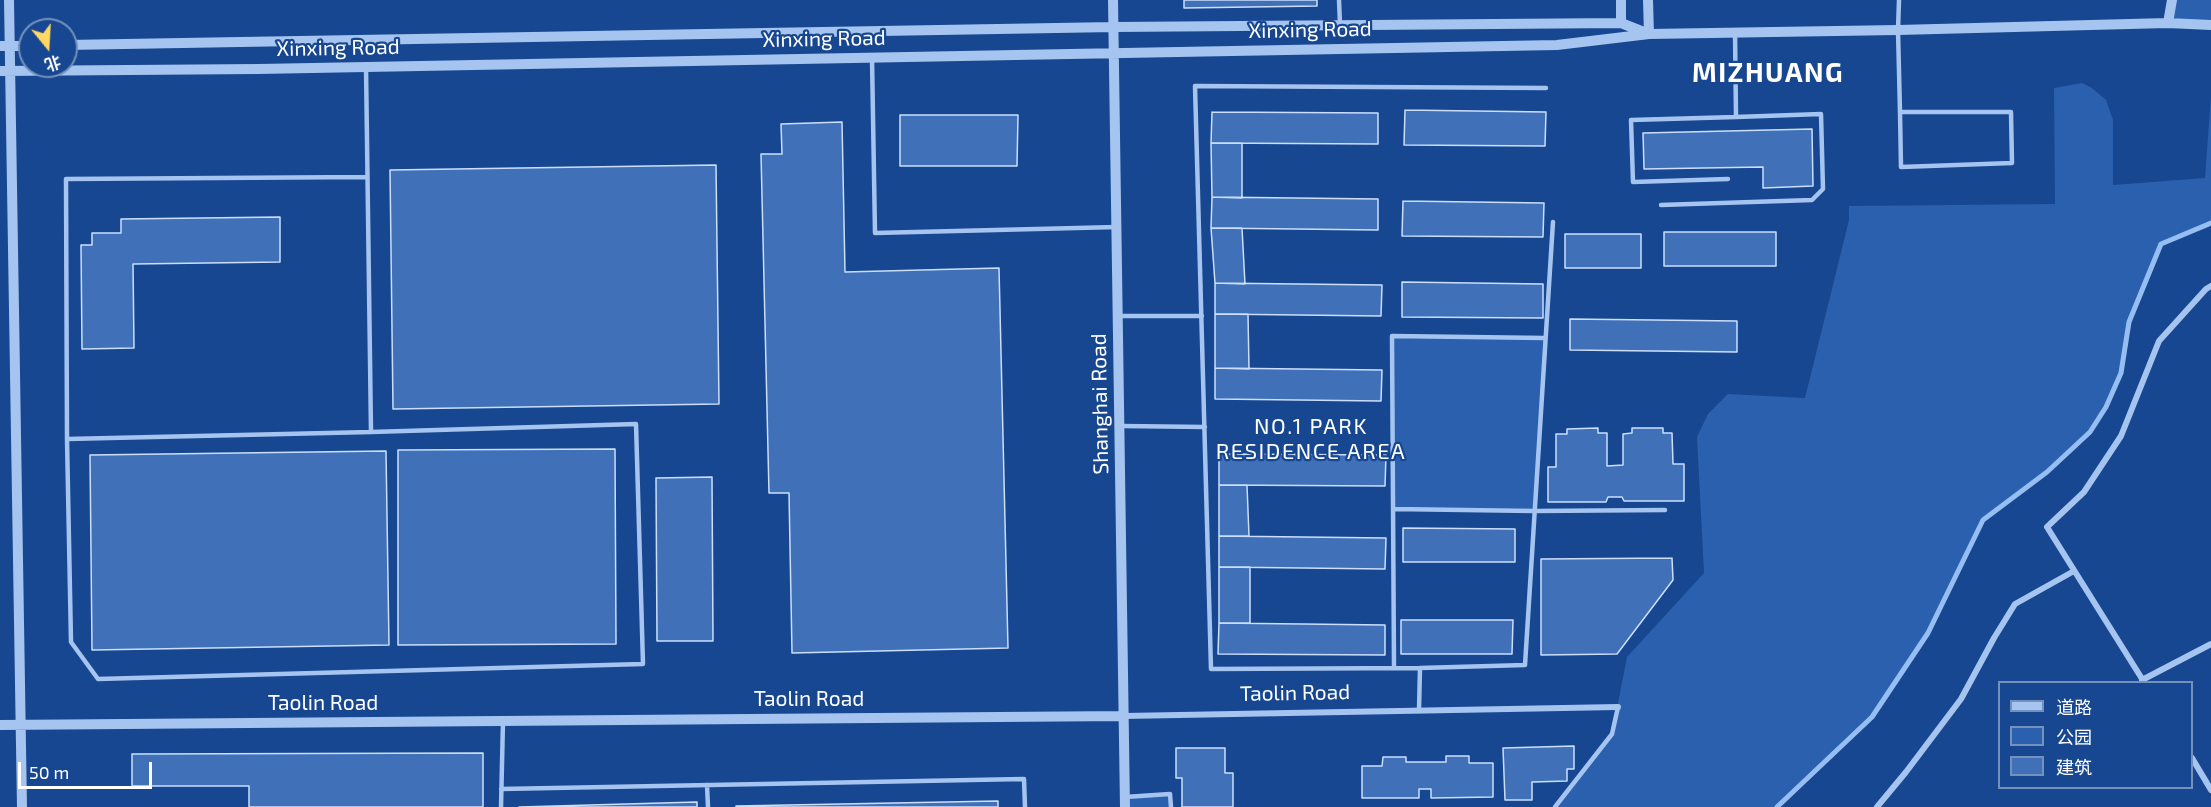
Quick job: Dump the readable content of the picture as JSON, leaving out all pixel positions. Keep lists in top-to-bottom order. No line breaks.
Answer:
{"streets":{"street":["Xinxing Road","Shanghai Road","Taolin Road"]},"crossings":[["Xinxing Road","Shanghai Road"],["Shanghai Road","Taolin Road"]],"districts":["MIZHUANG","NO.1 PARK RESIDENCE AREA"],"legend":["道路","公园","建筑"],"scale_bar":"50 m","north":"bottom"}
